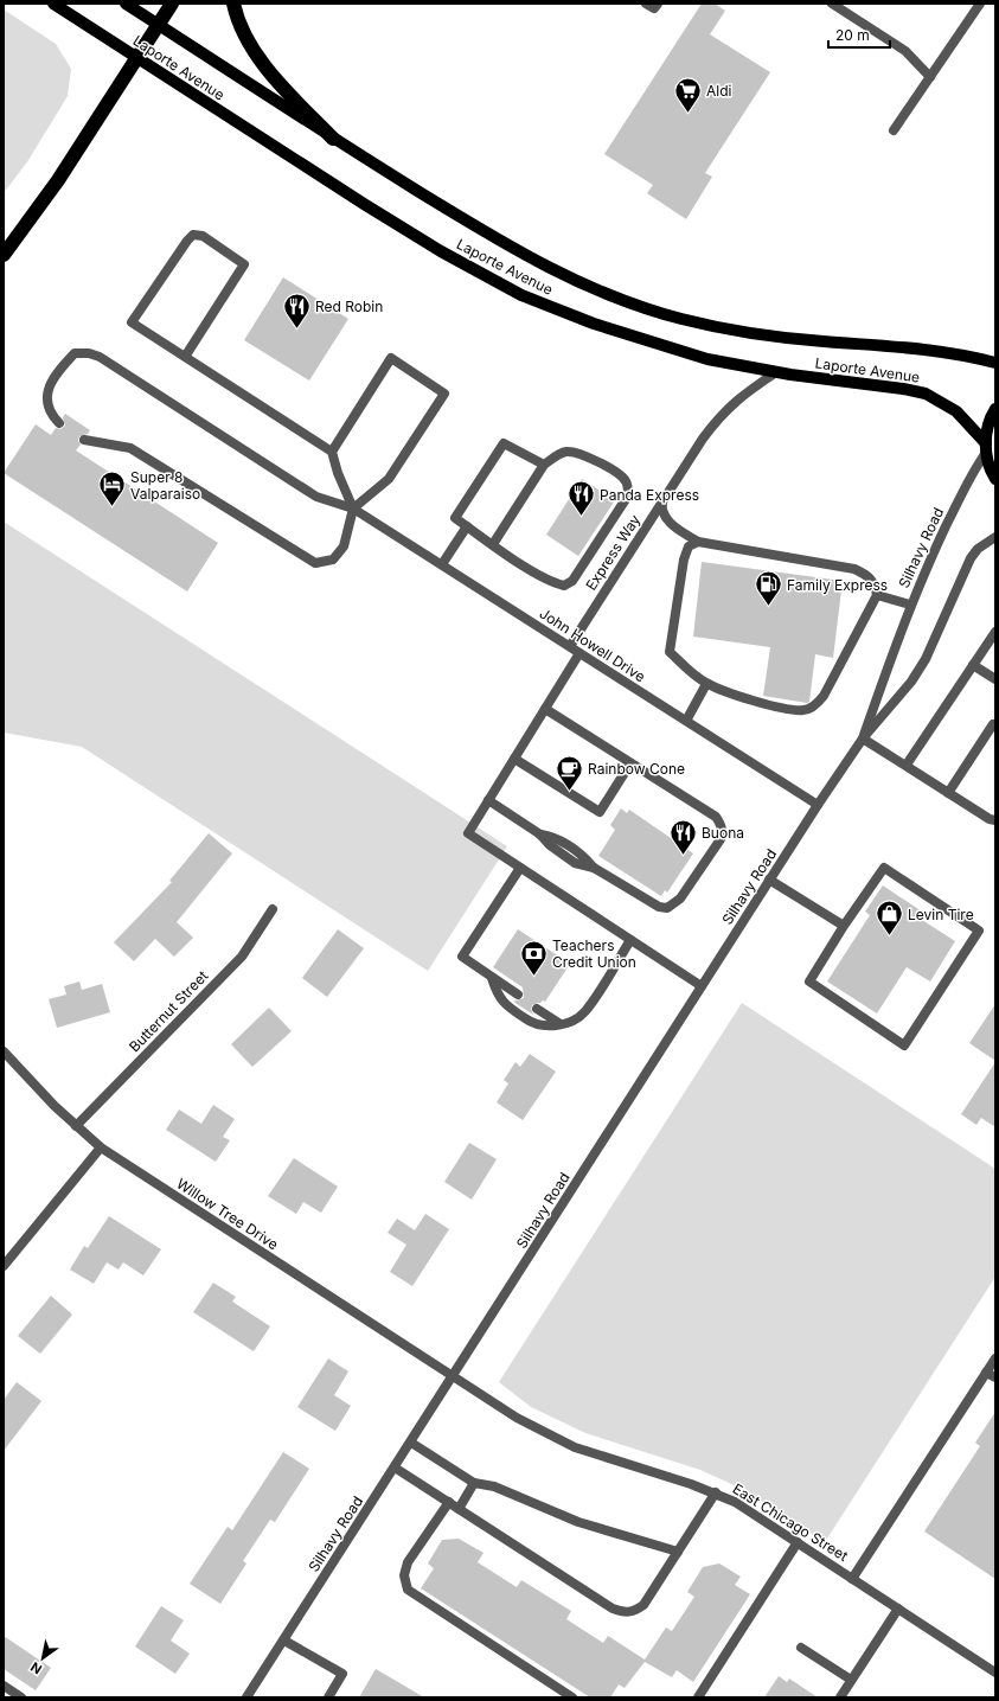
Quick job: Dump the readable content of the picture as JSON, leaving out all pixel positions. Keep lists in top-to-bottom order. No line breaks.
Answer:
{"streets":{"main road":["Laporte Avenue"],"street":["Silhavy Road","Express Way","John Howell Drive","Butternut Street","Willow Tree Drive","East Chicago Street"]},"crossings":[["Laporte Avenue","Silhavy Road"],["Laporte Avenue","Express Way"],["Silhavy Road","John Howell Drive"],["Silhavy Road","Willow Tree Drive"],["Silhavy Road","East Chicago Street"],["Express Way","John Howell Drive"],["Butternut Street","Willow Tree Drive"],["Willow Tree Drive","East Chicago Street"]],"places":{"supermarket":["Aldi"],"restaurant":["Red Robin","Panda Express","Buona"],"hotel":["Super 8 Valparaiso"],"fuel station":["Family Express"],"cafe":["Rainbow Cone"],"shop":["Levin Tire"],"bank":["Teachers Credit Union"]},"scale_bar":"20 m","north":"bottom left"}
